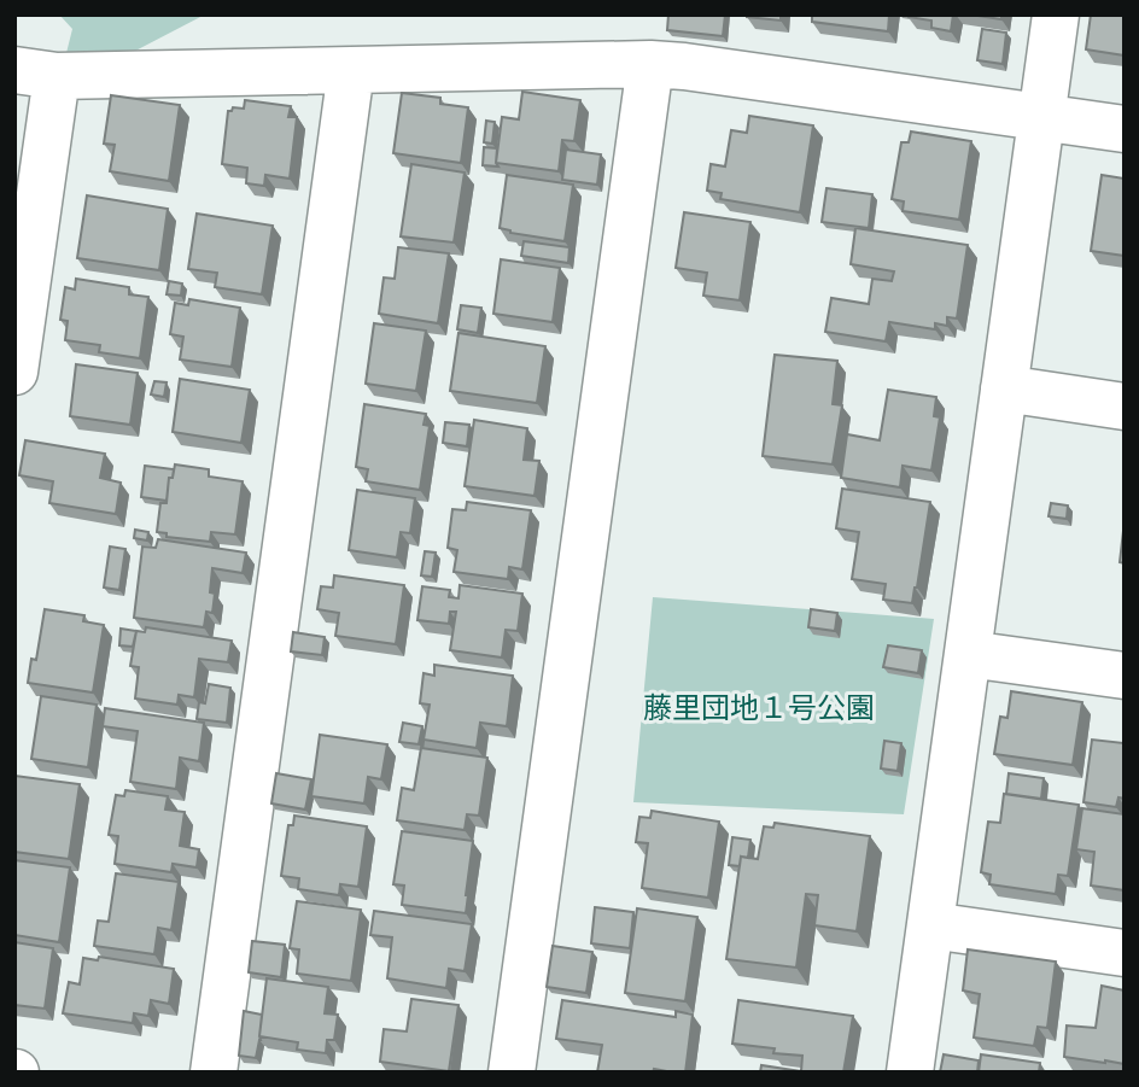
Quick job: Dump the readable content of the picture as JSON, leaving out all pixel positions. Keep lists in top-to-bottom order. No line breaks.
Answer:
{"parks":["藤里団地１号公園"]}
